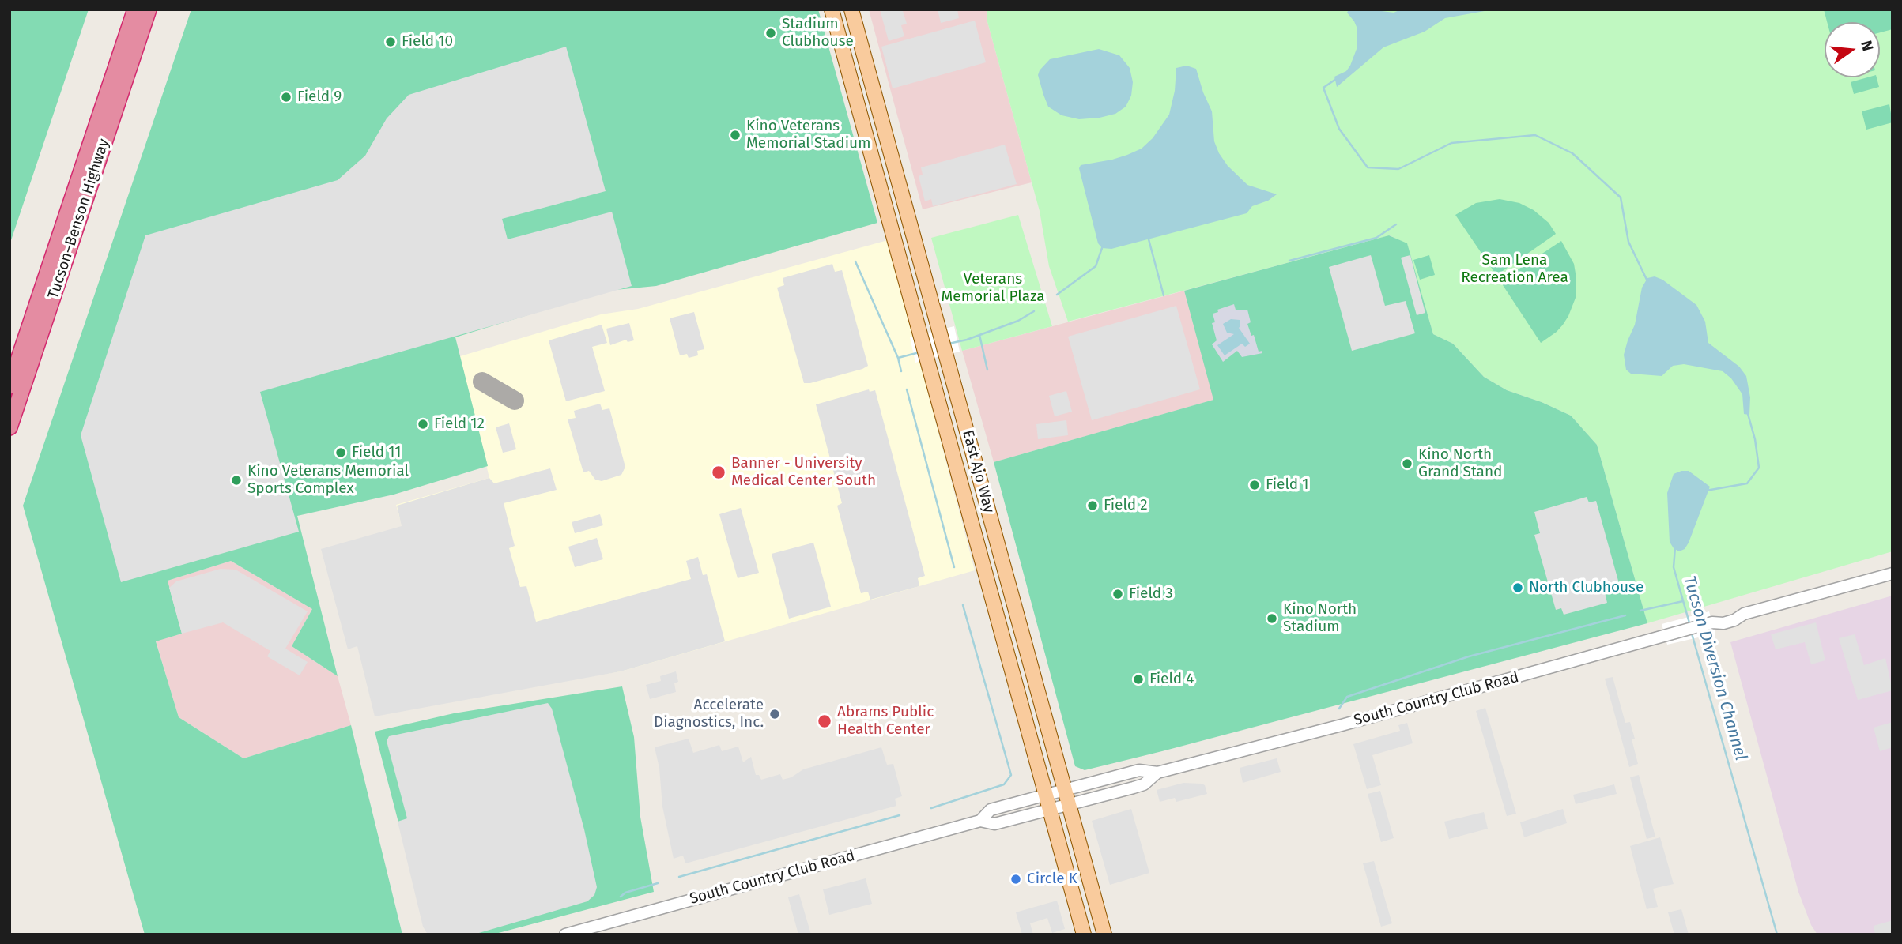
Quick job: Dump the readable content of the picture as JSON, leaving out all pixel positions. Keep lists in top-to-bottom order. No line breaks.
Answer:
{"streets":{"highway":["Tucson–Benson Highway"],"main road":["East Ajo Way"],"street":["South Country Club Road"]},"crossings":[["East Ajo Way","South Country Club Road"]],"water":["Tucson Diversion Channel"],"parks":["Sam Lena Recreation Area","Veterans Memorial Plaza"],"places":["Stadium Clubhouse","Field 10","Field 9","Kino Veterans Memorial Stadium","Field 12","Field 11","Kino North Grand Stand","Banner - University Medical Center South","Kino Veterans Memorial Sports Complex","Field 1","Field 2","North Clubhouse","Field 3","Kino North Stadium","Field 4","Accelerate Diagnostics, Inc.","Abrams Public Health Center","Circle K"],"north":"right"}
